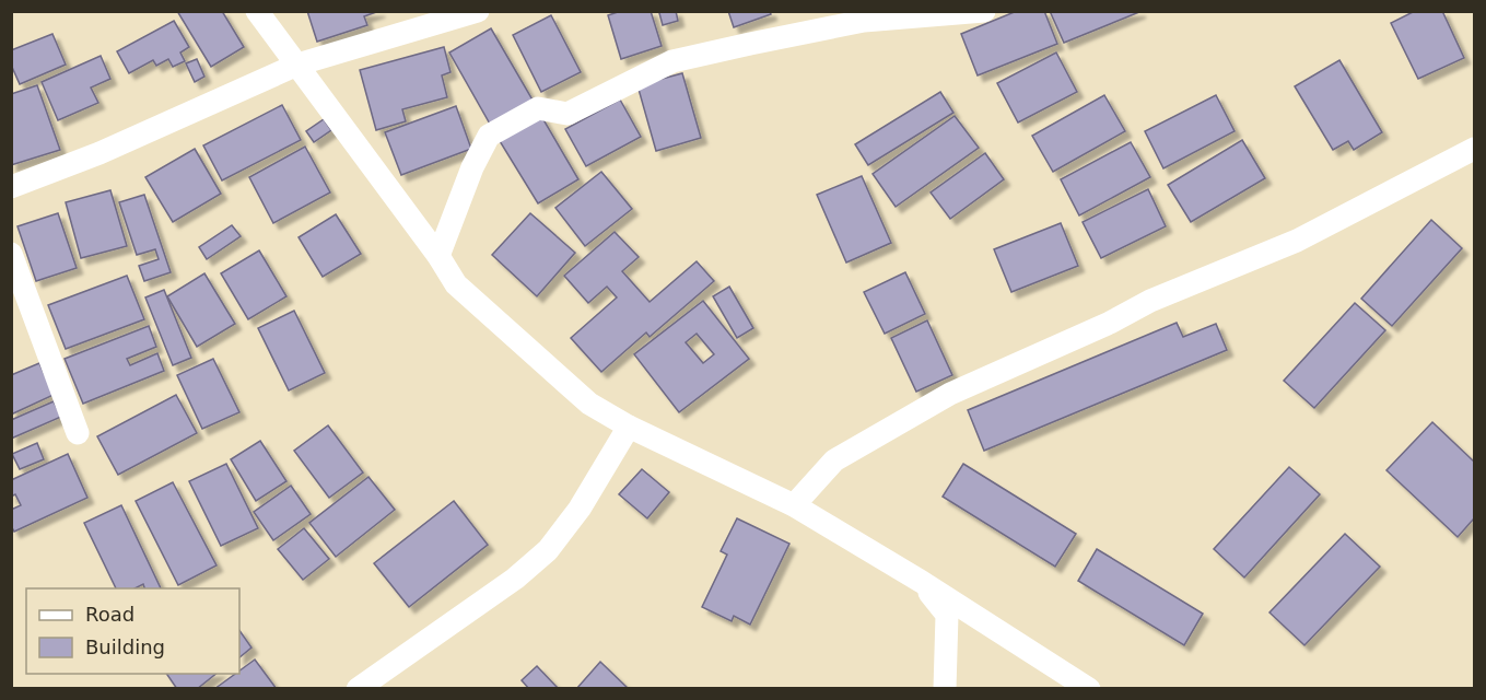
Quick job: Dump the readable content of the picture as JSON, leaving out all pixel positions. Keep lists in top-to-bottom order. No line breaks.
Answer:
{"legend":["Road","Building"]}
